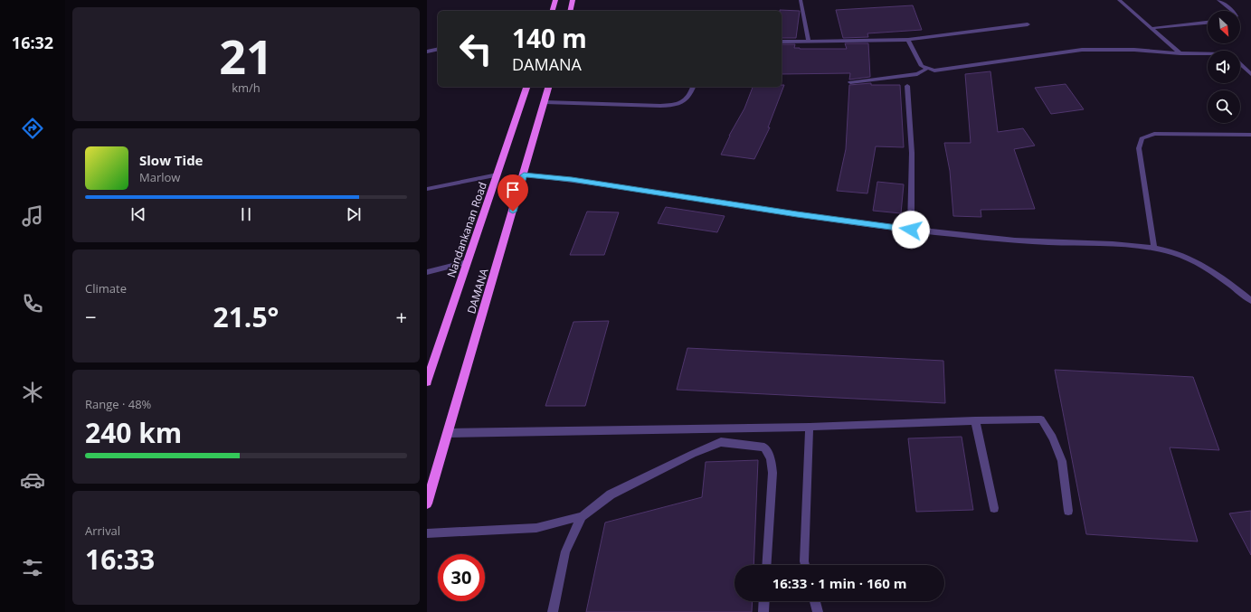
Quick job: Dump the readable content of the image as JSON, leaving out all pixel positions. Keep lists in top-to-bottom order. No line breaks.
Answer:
{"streets":{"main road":["Nandankanan Road","DAMANA"]},"north":"bottom right","page":{"tabs":"16:32","tile":[["21","km/h"],"Climate",["Range · 48%","240 km"],["Arrival","16:33"]],"turn":["140 m","DAMANA"],"song":["Slow Tide","Marlow"],"heat":["−","21.5°","+"],"limit":"30","trip":"16:33 · 1 min · 160 m"}}
